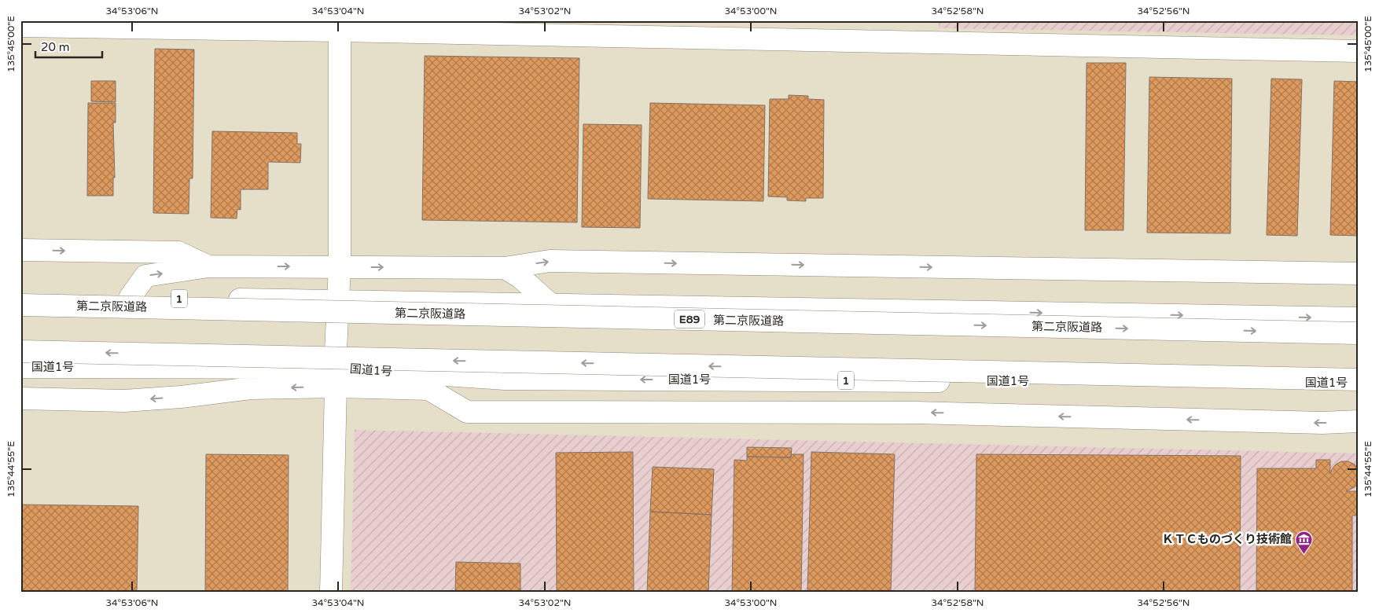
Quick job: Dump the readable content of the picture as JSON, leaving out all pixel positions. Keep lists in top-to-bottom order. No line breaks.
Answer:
{"streets":{"main road":["1","第二京阪道路","E89","国道1号"]},"places":{"museum":["ＫＴＣものづくり技術館"]},"scale_bar":"20 m","coordinates":["34°53'06\"N","34°53'04\"N","34°53'02\"N","34°53'00\"N","34°52'58\"N","34°52'56\"N","135°45'00\"E","135°44'55\"E"]}
